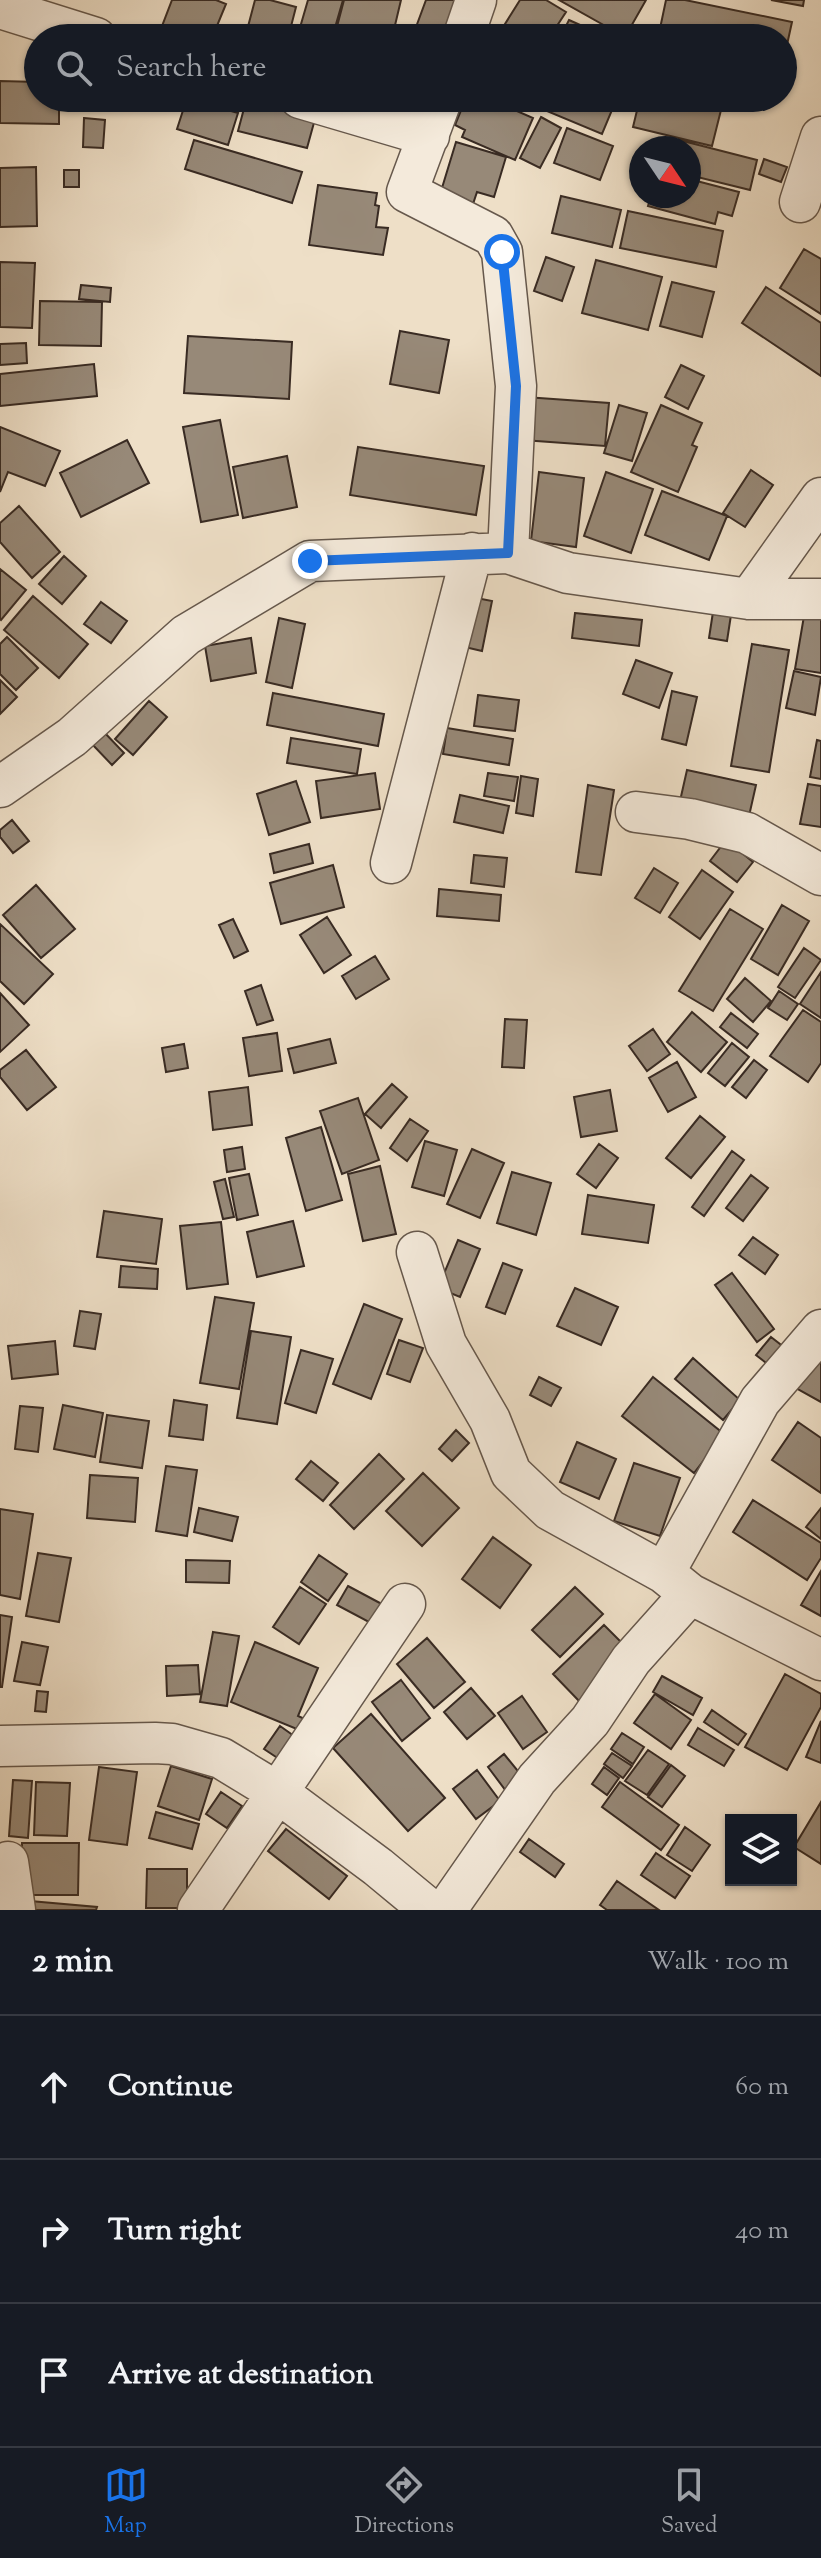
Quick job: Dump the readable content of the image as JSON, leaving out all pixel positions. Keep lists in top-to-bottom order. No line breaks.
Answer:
{"north":"bottom right","page":{"search":"Search here","heading":["2 min","Walk · 100 m"],"list":[["Continue","60 m"],["Turn right","40 m"],"Arrive at destination"],"nav":["Map","Directions","Saved"]}}
